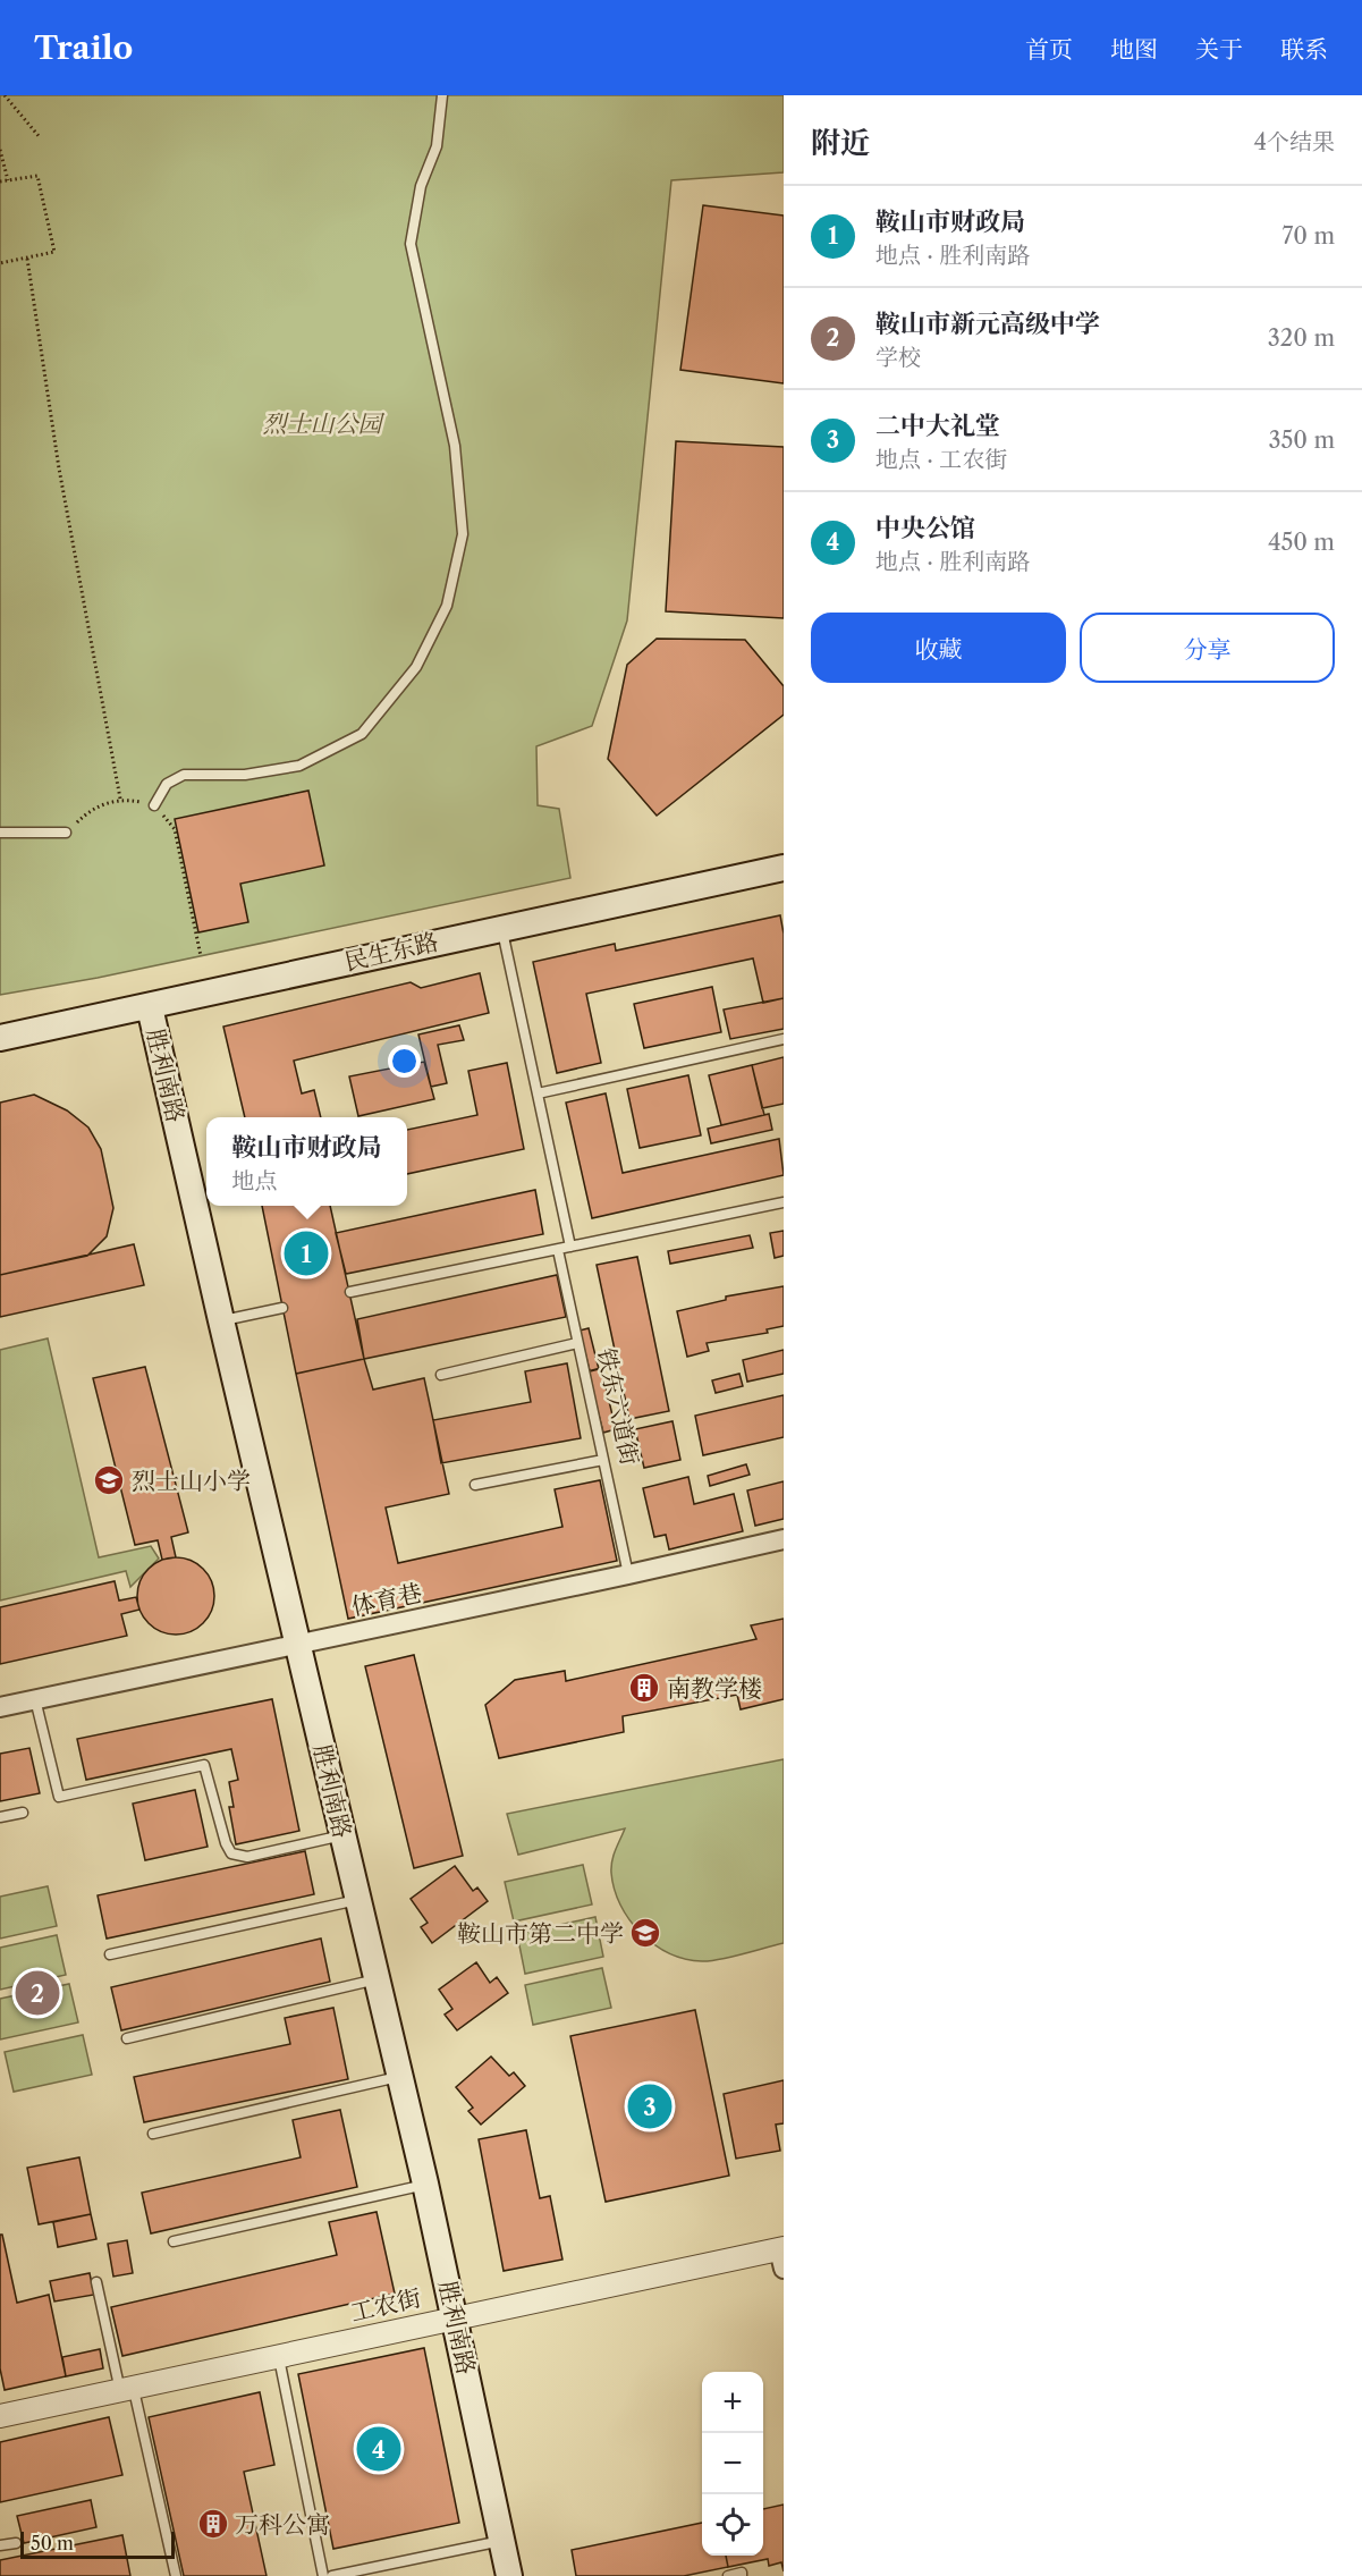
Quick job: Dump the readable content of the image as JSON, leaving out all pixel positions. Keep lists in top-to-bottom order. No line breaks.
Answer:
{"streets":{"main road":["民生东路","胜利南路"],"street":["体育巷","工农街"],"lane":["铁东六道街"]},"crossings":[["民生东路","胜利南路"],["胜利南路","体育巷"],["胜利南路","工农街"],["铁东六道街","体育巷"]],"parks":["烈士山公园"],"places":{"school or university":["烈士山小学","鞍山市第二中学"],"building":["南教学楼","万科公寓"]},"scale_bar":"50 m","page":{"header":"Trailo","nav":["首页","地图","关于","联系"],"heading":["附近","4个结果"],"list":[{"mark":"1","name":"鞍山市财政局","note":"地点 · 胜利南路","value":"70 m"},{"mark":"2","name":"鞍山市新元高级中学","note":"学校","value":"320 m"},{"mark":"3","name":"二中大礼堂","note":"地点 · 工农街","value":"350 m"},{"mark":"4","name":"中央公馆","note":"地点 · 胜利南路","value":"450 m"}],"buttons":["收藏","分享"],"popup":["鞍山市财政局","地点"],"pins":["1","2","3","4"],"map_buttons":["+","−"],"scale":"50 m"}}
